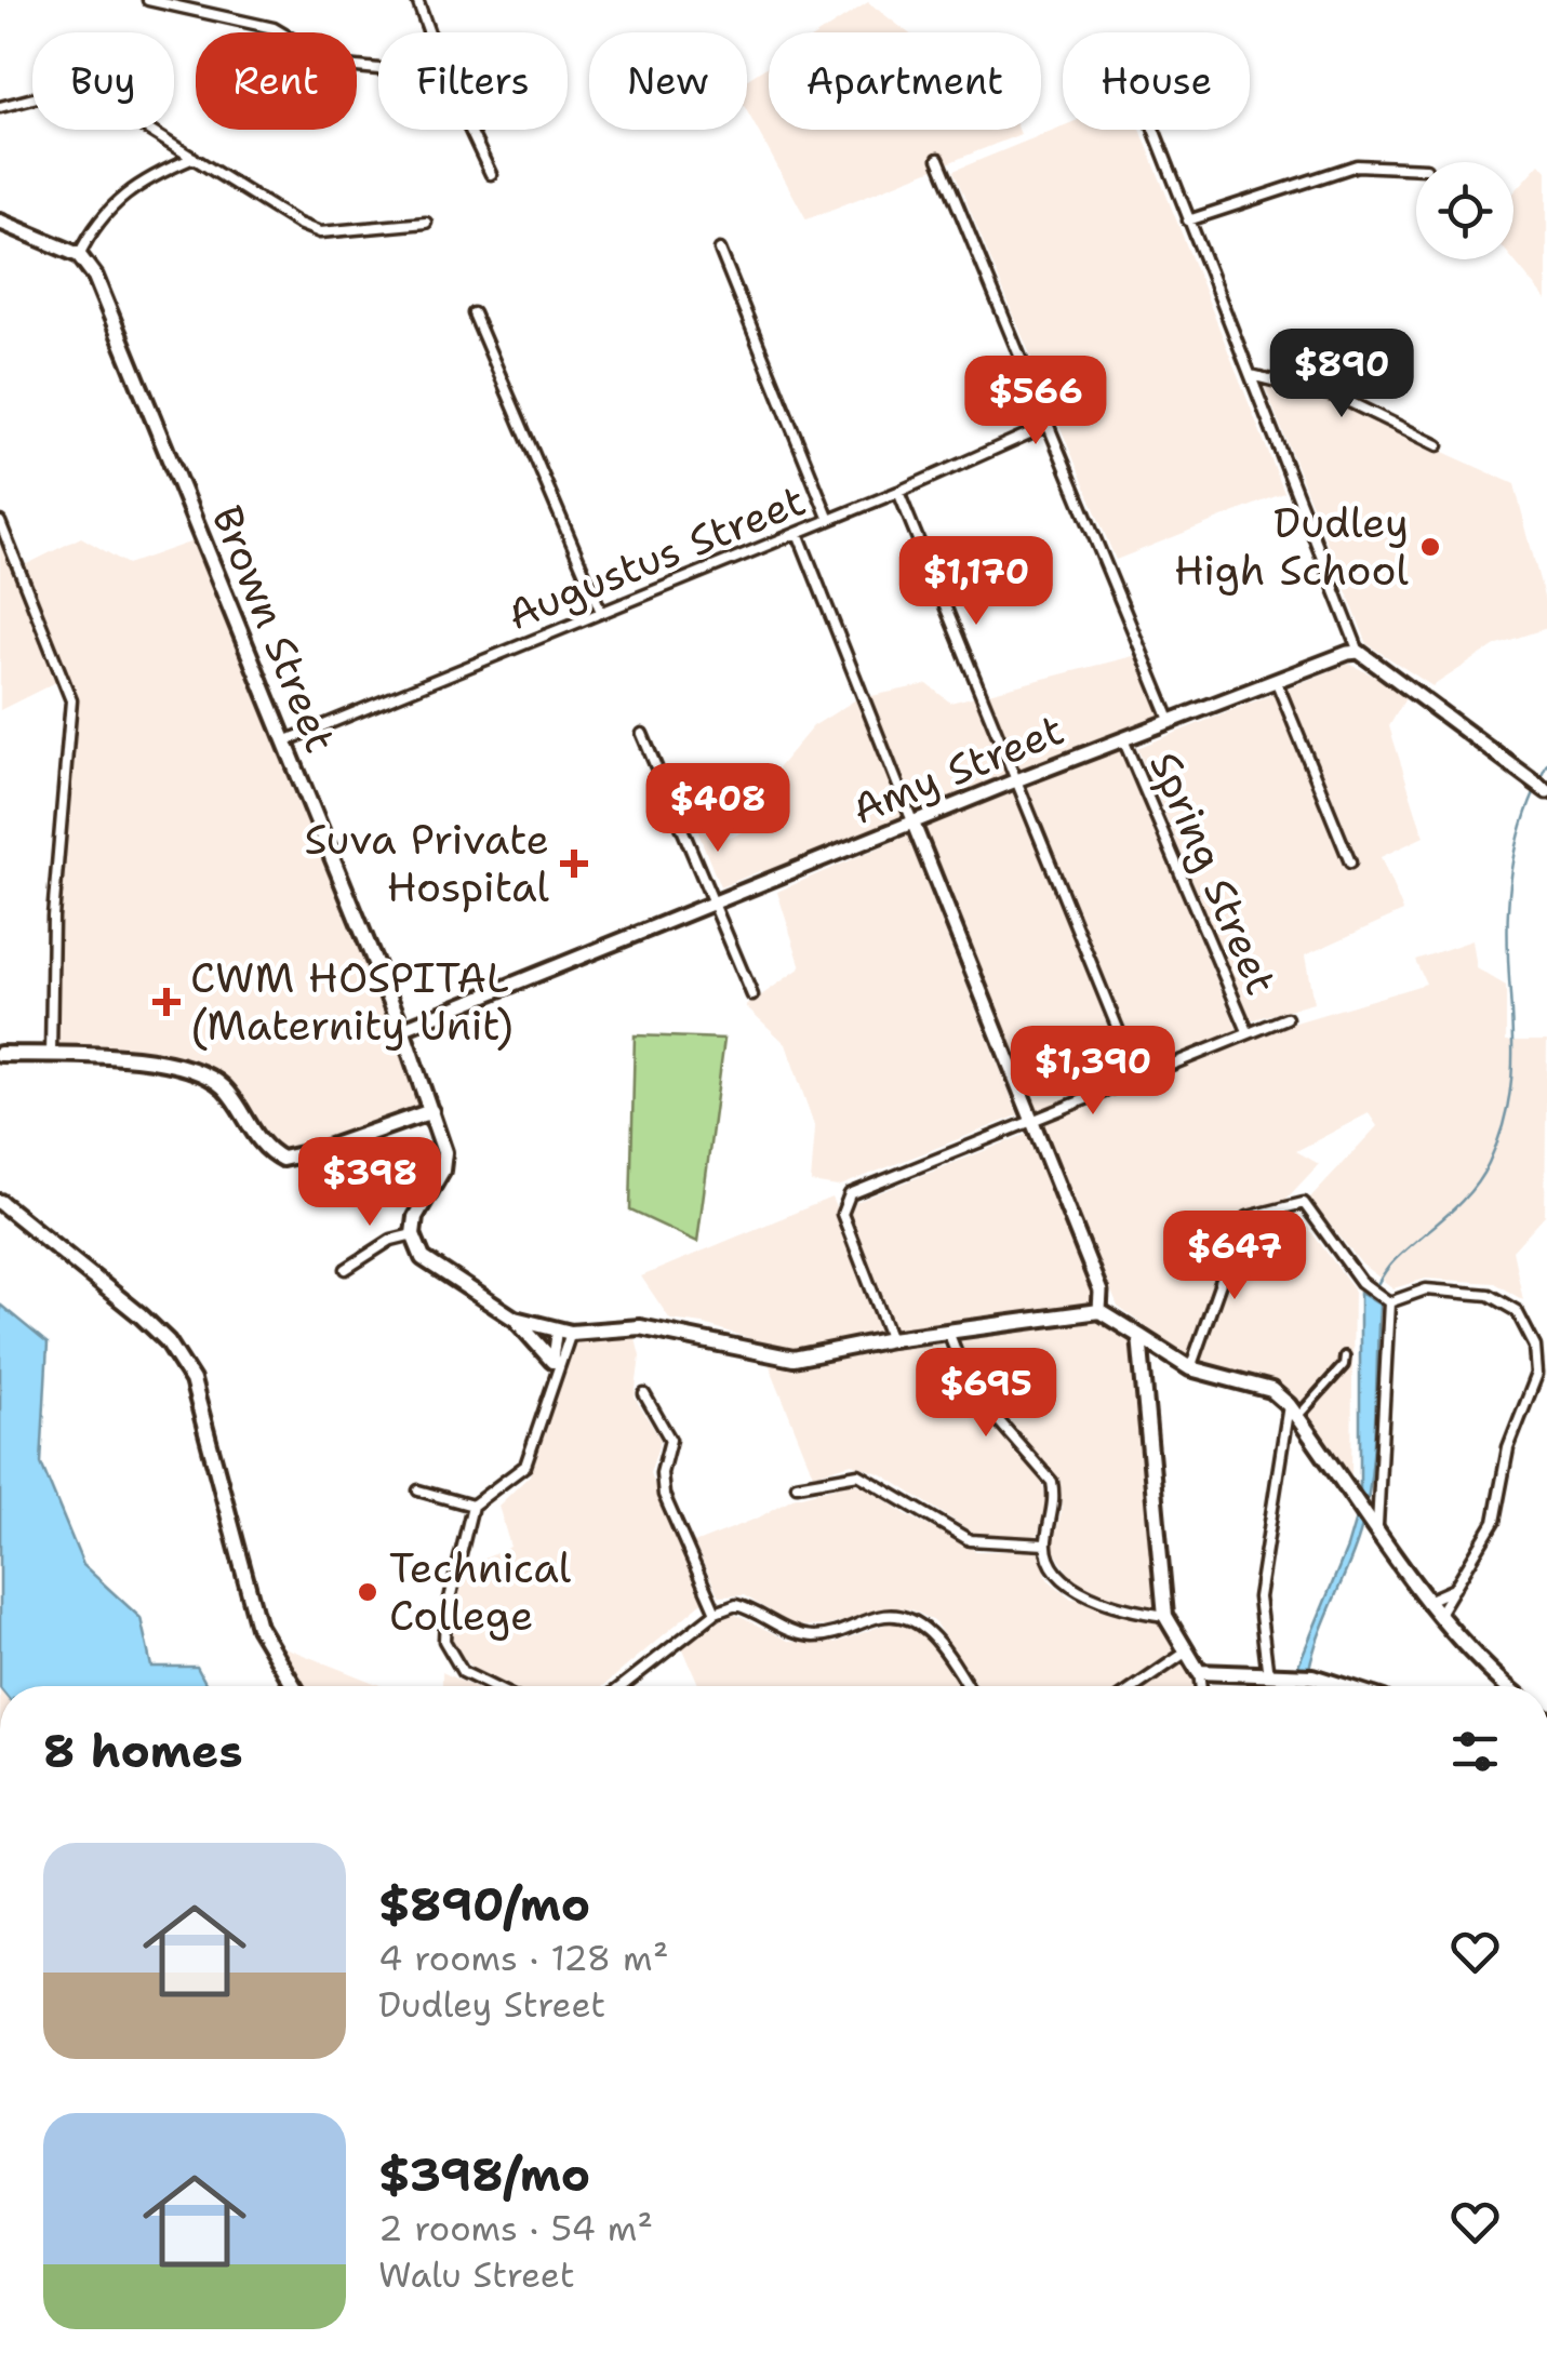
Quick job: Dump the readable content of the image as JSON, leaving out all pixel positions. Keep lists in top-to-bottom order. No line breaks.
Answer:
{"streets":{"main road":["Brown Street","Amy Street"],"street":["Augustus Street","Spring Street"]},"crossings":[["Augustus Street","Brown Street"],["Brown Street","Amy Street"],["Amy Street","Spring Street"]],"places":{"other":["Dudley High School","Technical College"],"health":["Suva Private Hospital","CWM HOSPITAL (Maternity Unit)"]},"page":{"chip":["Buy","Rent","Filters","New","Apartment","House"],"price":["$890","$566","$1,170","$408","$1,390","$398","$647","$695"],"heading":"8 homes","list":[{"name":"$890/mo","note":"4 rooms · 128 m² · Dudley Street"},{"name":"$398/mo","note":"2 rooms · 54 m² · Walu Street"}]}}
